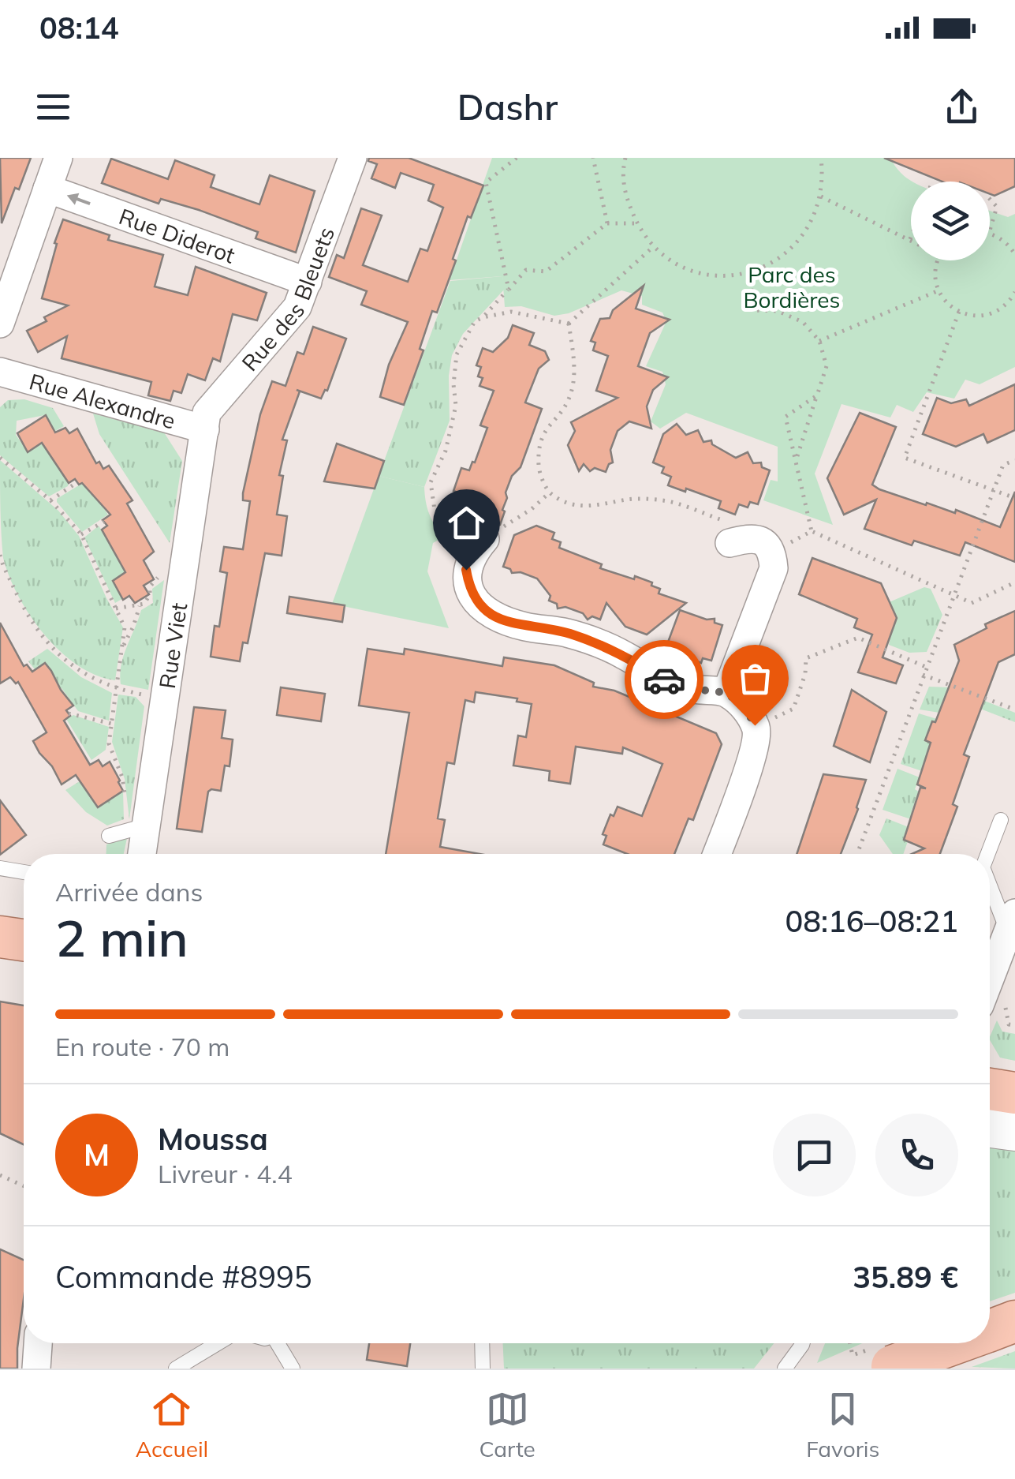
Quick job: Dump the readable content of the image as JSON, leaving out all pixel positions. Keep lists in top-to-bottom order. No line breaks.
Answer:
{"streets":{"street":["Rue Diderot","Rue des Bleuets","Rue Alexandre","Rue Viet"]},"crossings":[["Rue Diderot","Rue des Bleuets"],["Rue des Bleuets","Rue Alexandre"],["Rue des Bleuets","Rue Viet"],["Rue Alexandre","Rue Viet"]],"one_way":["Rue Diderot"],"parks":["Parc des Bordières"],"page":{"status":"08:14","header":"Dashr","heading":["2 min","Arrivée dans","08:16–08:21"],"panel":["Moussa","Livreur · 4.4","Commande #8995","35.89 €"],"bar":"En route · 70 m","round":"M","tabs":["Accueil","Carte","Favoris"]}}
